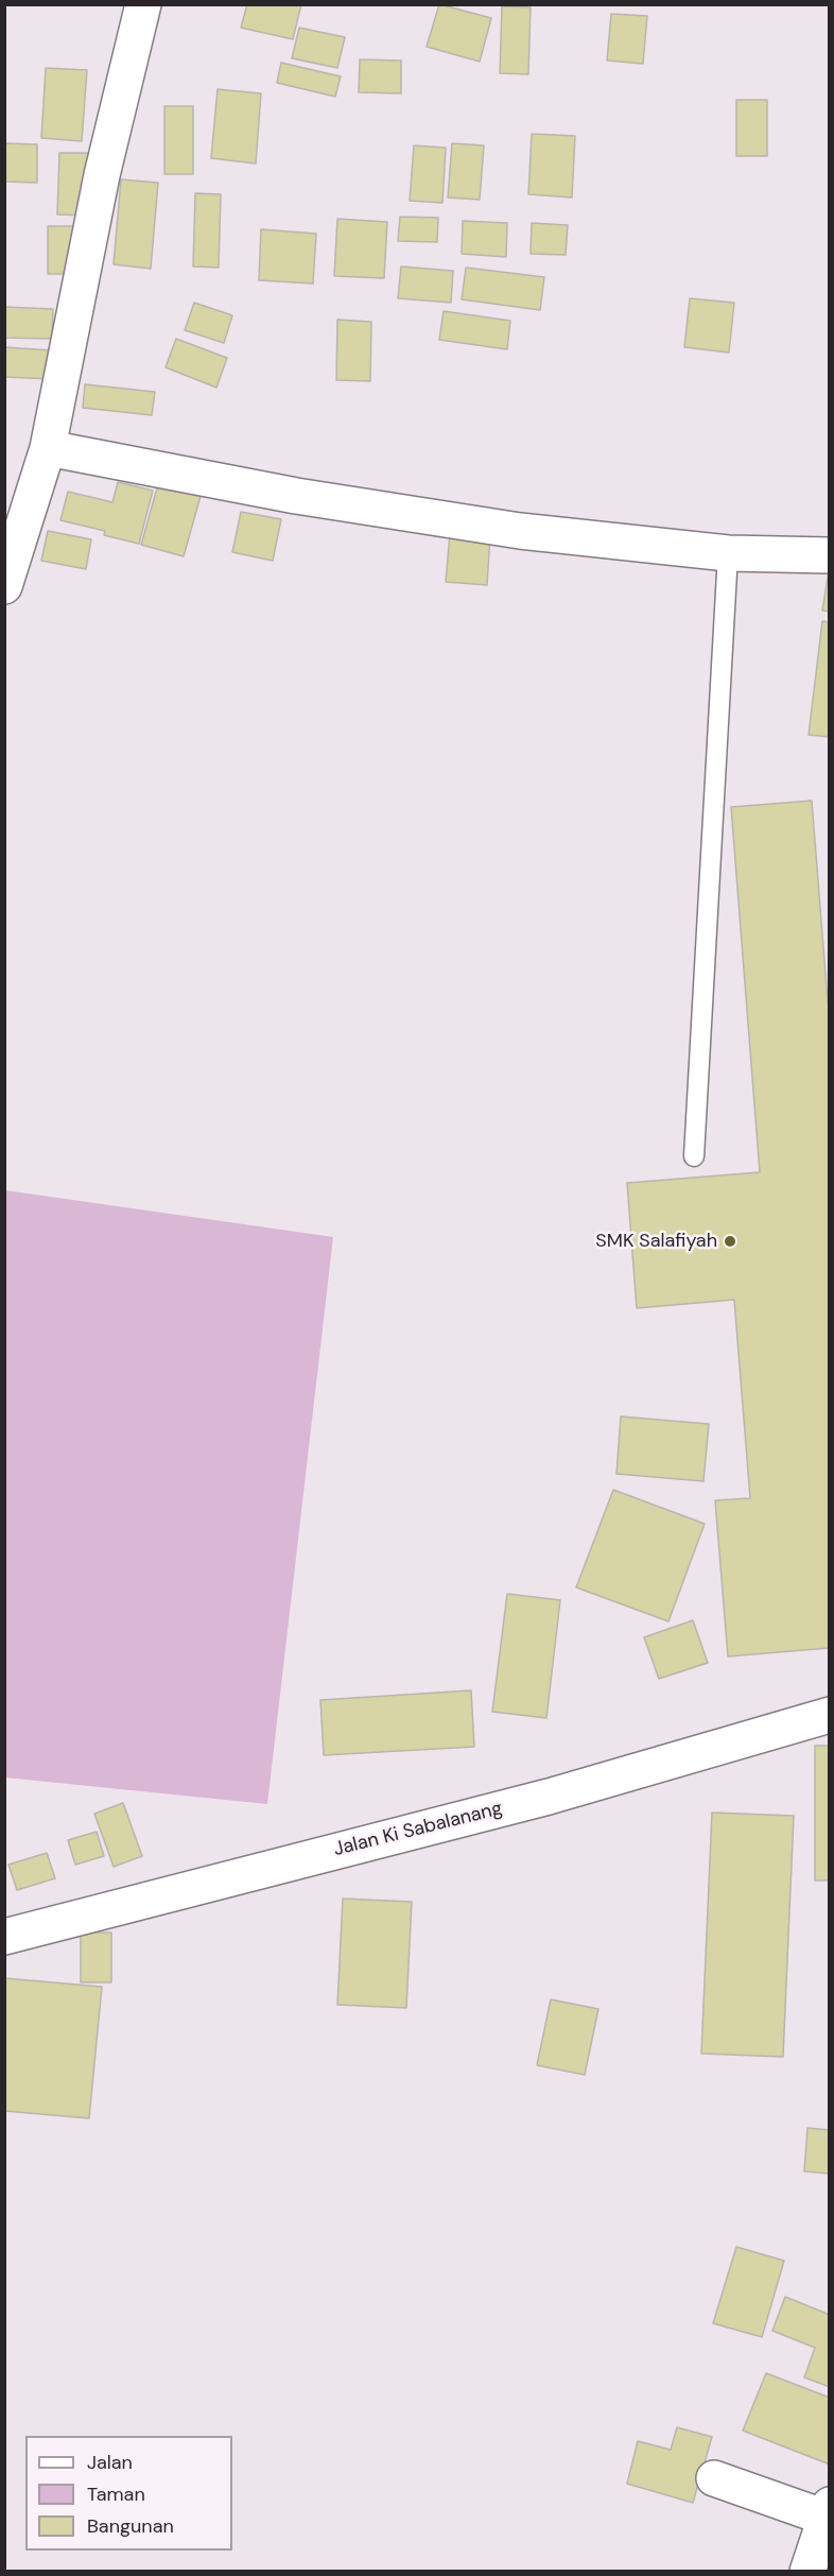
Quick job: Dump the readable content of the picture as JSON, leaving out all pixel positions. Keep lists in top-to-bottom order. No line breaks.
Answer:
{"streets":{"street":["Jalan Ki Sabalanang"]},"places":["SMK Salafiyah"],"legend":["Jalan","Taman","Bangunan"]}
